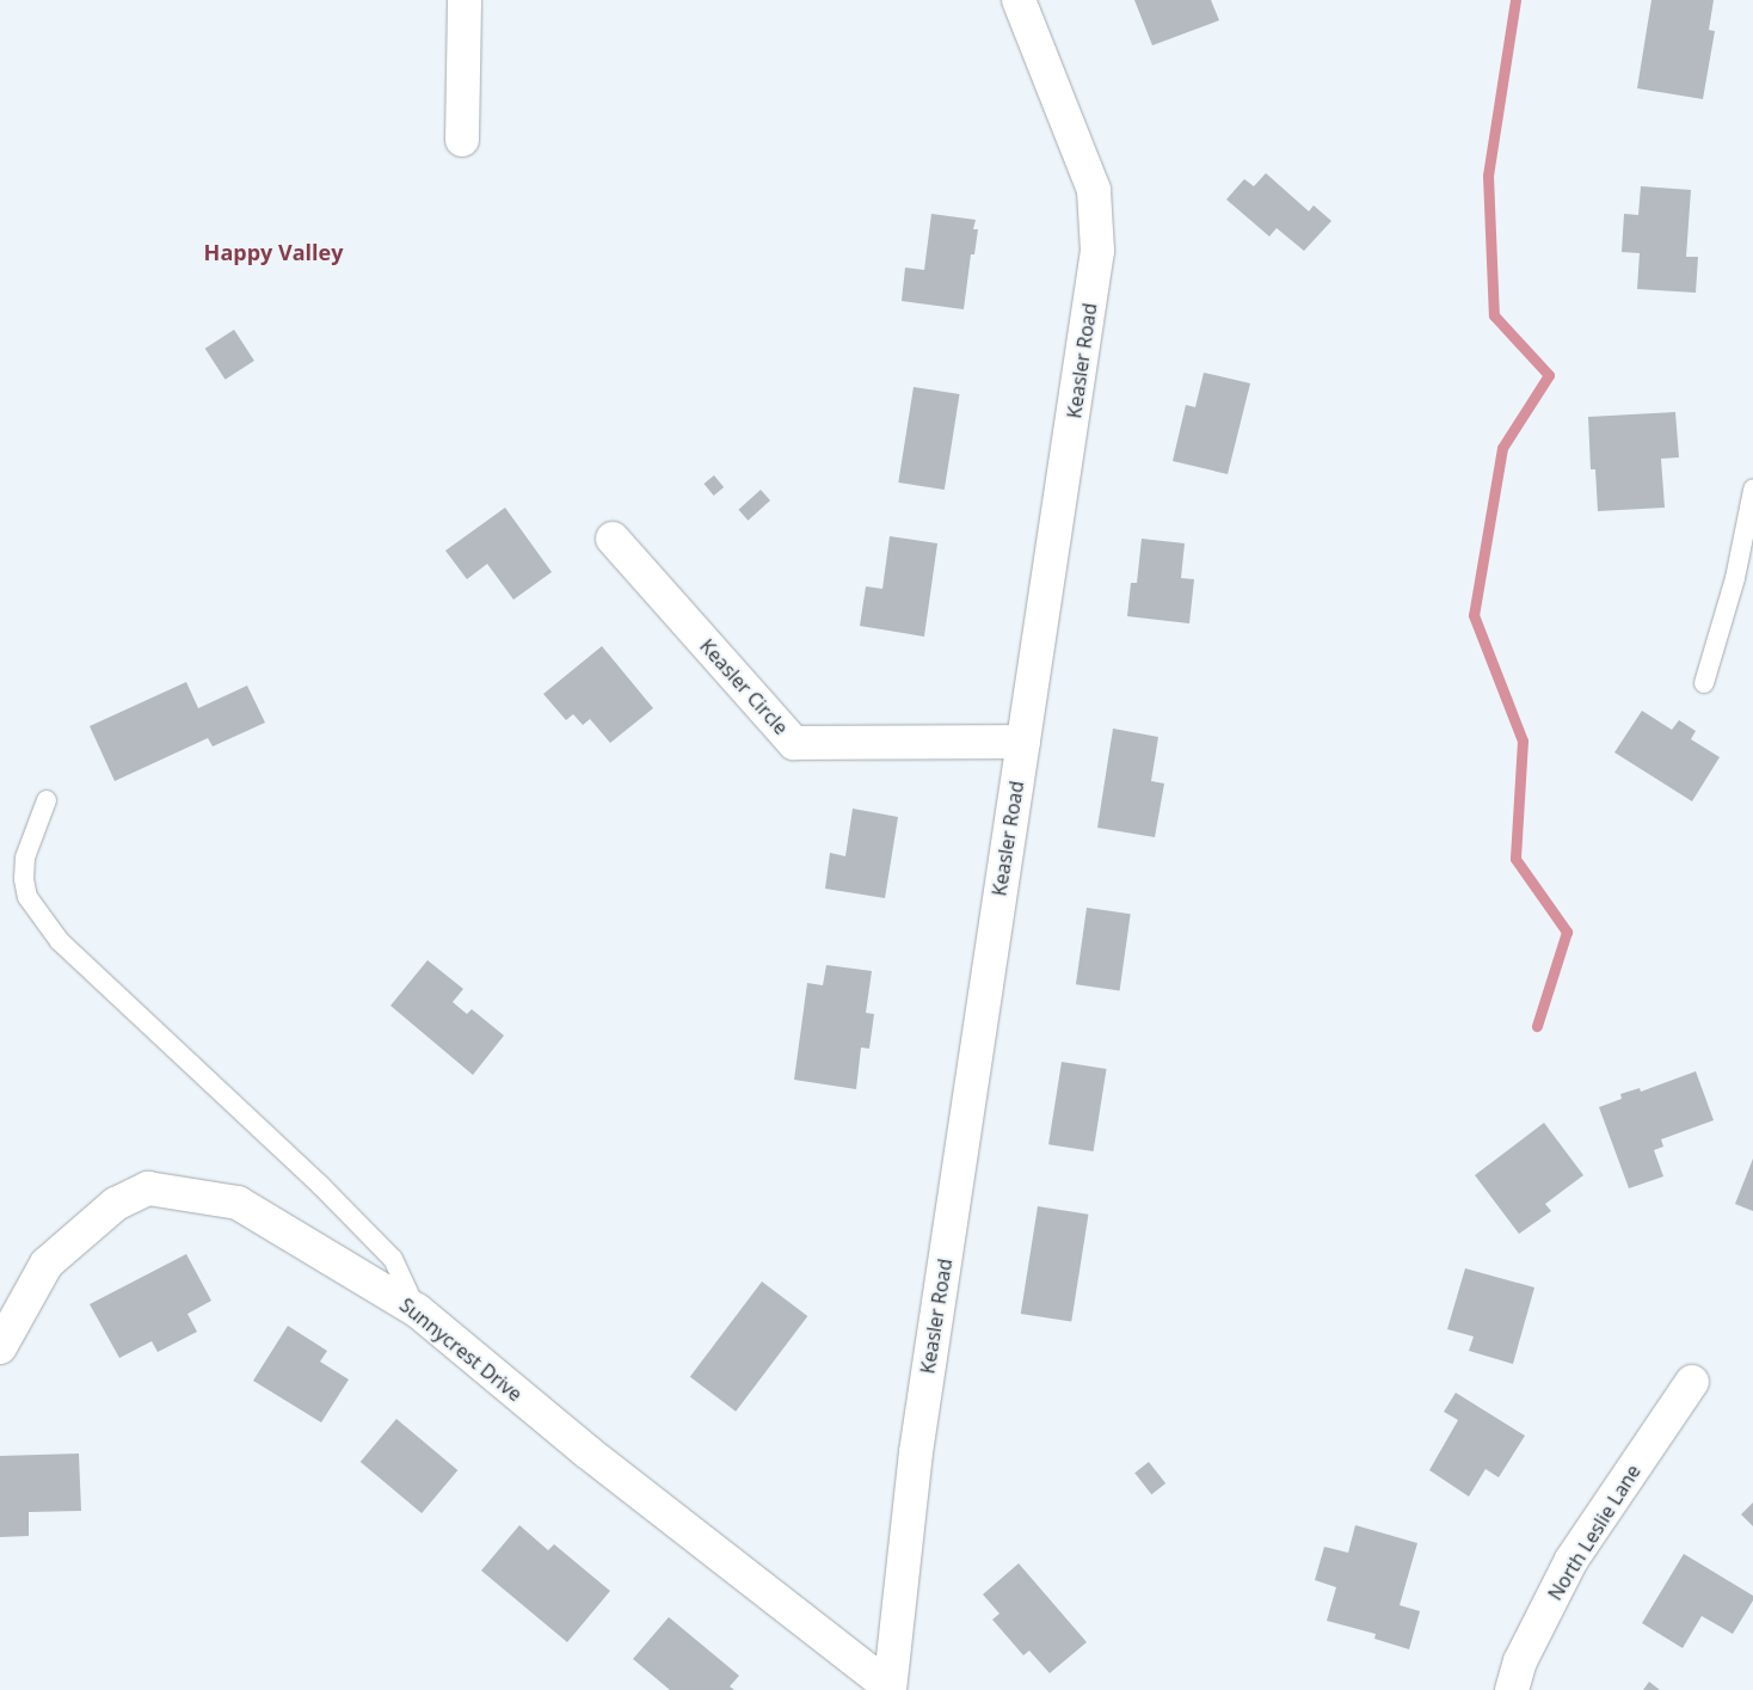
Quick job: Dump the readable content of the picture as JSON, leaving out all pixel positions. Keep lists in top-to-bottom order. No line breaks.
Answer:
{"streets":{"street":["Keasler Road","Keasler Circle","Sunnycrest Drive","North Leslie Lane"]},"crossings":[["Keasler Road","Keasler Circle"],["Keasler Road","Sunnycrest Drive"]],"districts":["Happy Valley"]}
